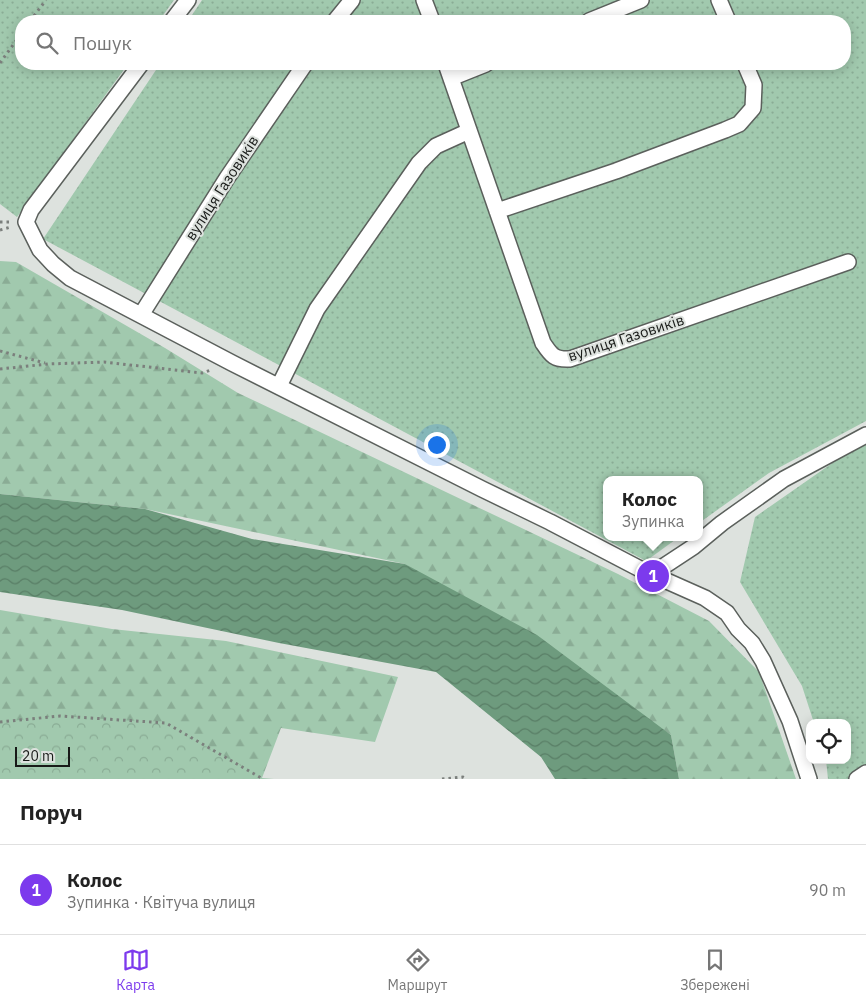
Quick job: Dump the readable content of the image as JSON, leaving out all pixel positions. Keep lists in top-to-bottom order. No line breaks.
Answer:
{"streets":{"street":["вулиця Газовиків"]},"scale_bar":"20 m","page":{"search":"Пошук","popup":["Колос","Зупинка"],"pins":"1","scale":"20 m","heading":"Поруч","list":[{"mark":"1","name":"Колос","note":"Зупинка · Квітуча вулиця","value":"90 m"}],"nav":["Карта","Маршрут","Збережені"]}}
